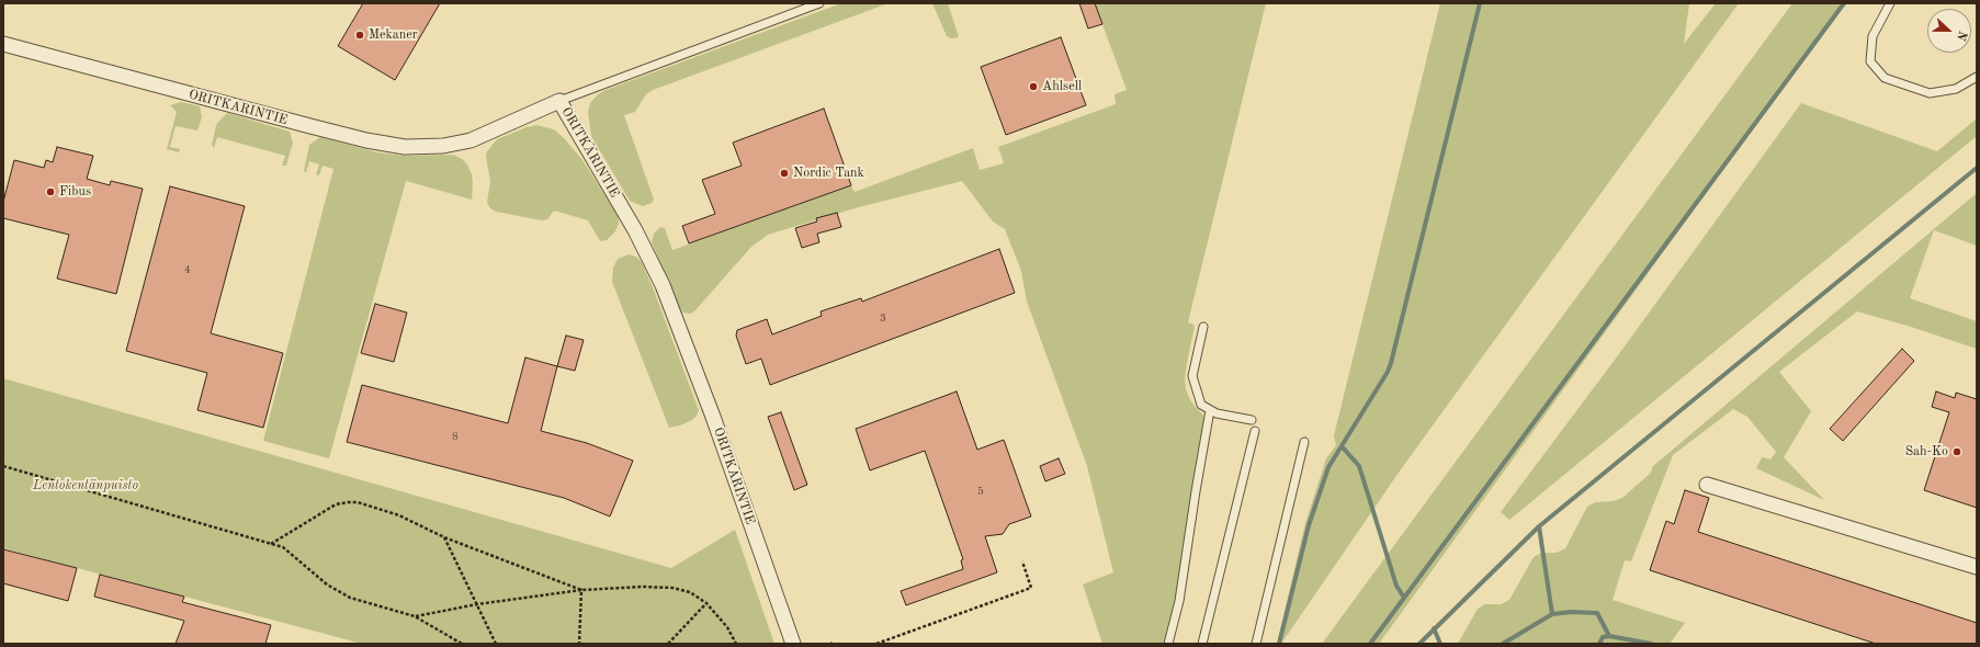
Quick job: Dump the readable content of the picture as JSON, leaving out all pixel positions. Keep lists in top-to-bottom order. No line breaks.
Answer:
{"streets":{"street":["ORITKARINTIE"]},"parks":["Lentokentänpuisto"],"places":["Mekaner","Ahlsell","Nordic Tank","Fibus","Sah-Ko"],"house_numbers":["4","3","8","5"],"north":"right"}
